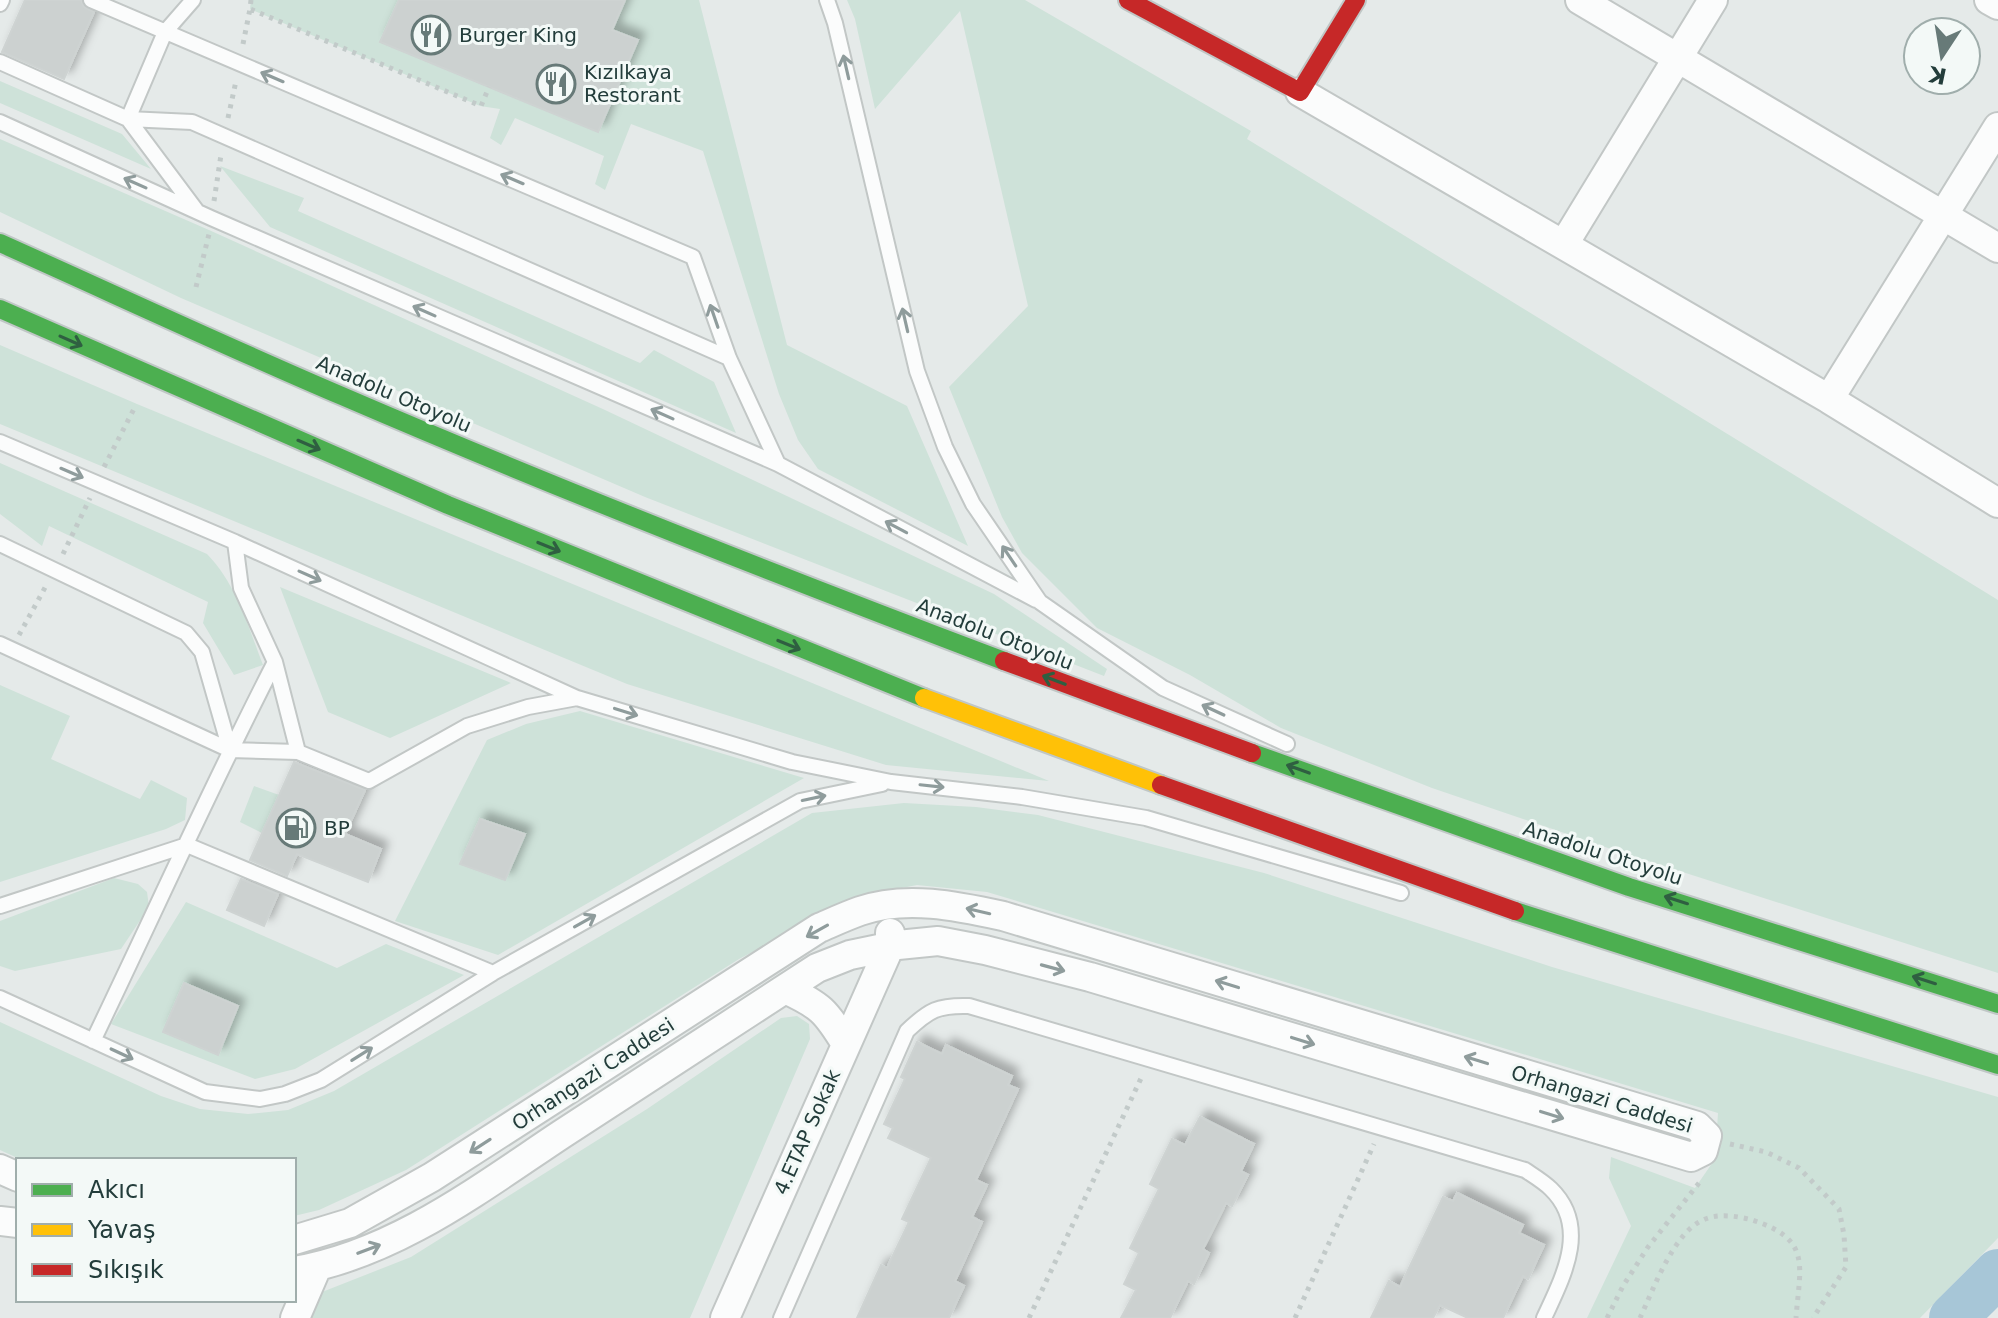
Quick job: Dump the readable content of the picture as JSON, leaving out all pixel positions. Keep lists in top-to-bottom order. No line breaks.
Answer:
{"streets":{"main road":["Anadolu Otoyolu"],"street":["Orhangazi Caddesi","4.ETAP Sokak"]},"crossings":[["Orhangazi Caddesi","4.ETAP Sokak"]],"places":{"restaurant":["Burger King","Kızılkaya Restorant"],"fuel station":["BP"]},"legend":["Akıcı","Yavaş","Sıkışık"],"north":"bottom"}
